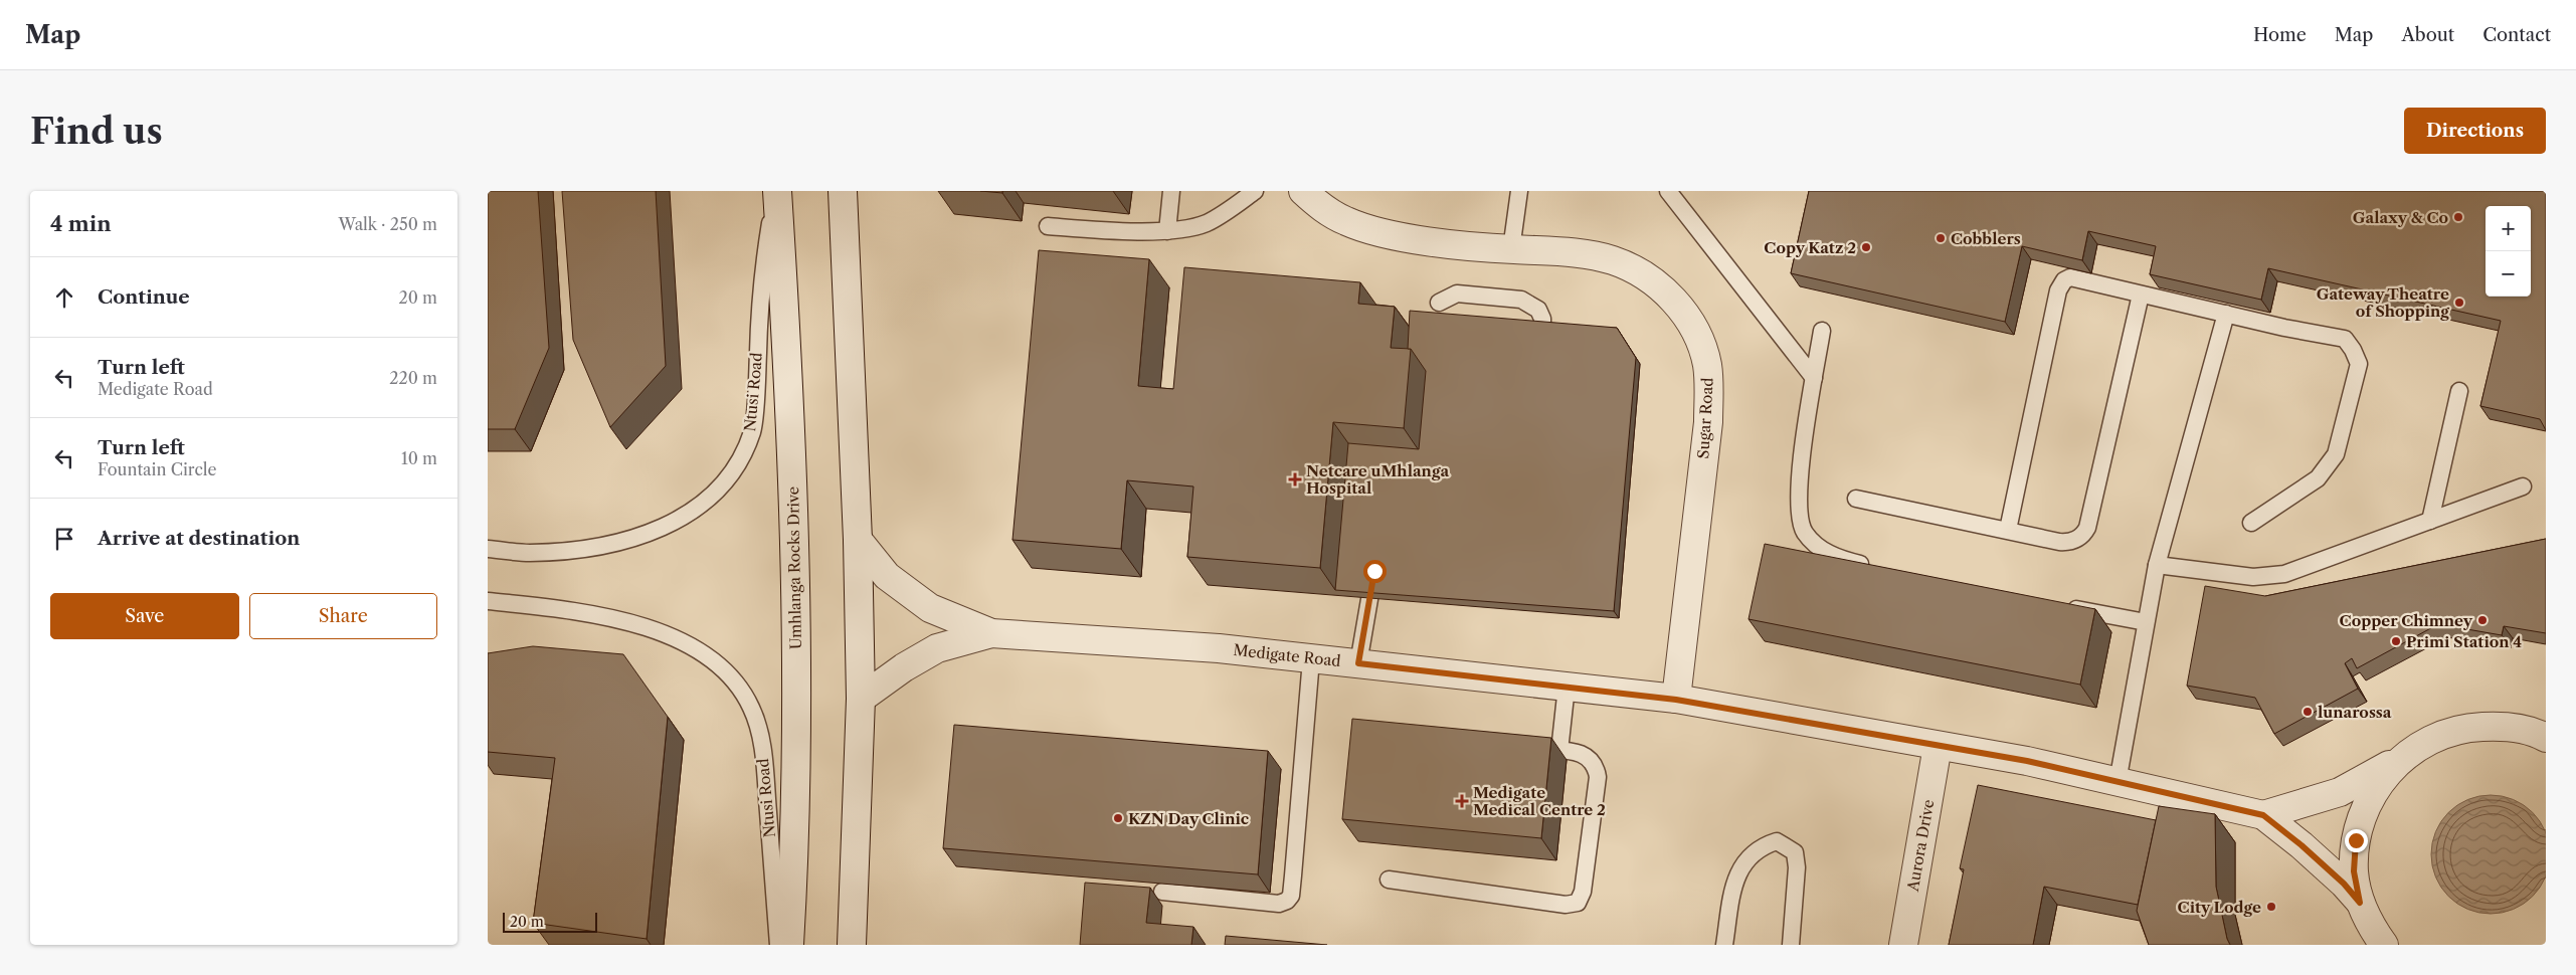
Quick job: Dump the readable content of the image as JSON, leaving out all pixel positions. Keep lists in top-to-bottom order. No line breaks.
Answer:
{"streets":{"street":["Sugar Road","Umhlanga Rocks Drive","Medigate Road","Aurora Drive"],"lane":["Ntusi Road"]},"crossings":[["Ntusi Road","Umhlanga Rocks Drive"],["Sugar Road","Medigate Road"],["Medigate Road","Aurora Drive"]],"places":{"other":["Galaxy & Co","Cobblers","Copy Katz 2","Gateway Theatre of Shopping","Copper Chimney","Primi Station 4","lunarossa","KZN Day Clinic","City Lodge"],"health":["Netcare uMhlanga Hospital","Medigate Medical Centre 2"]},"scale_bar":"20 m","page":{"header":"Map","nav":["Home","Map","About","Contact"],"buttons":["Directions",["Save","Share"]],"title":"Find us","heading":["4 min","Walk · 250 m"],"map_buttons":["+","−"],"list":[["Continue","20 m"],["Turn left","Medigate Road","220 m"],["Turn left","Fountain Circle","10 m"],"Arrive at destination"],"scale":"20 m"}}
